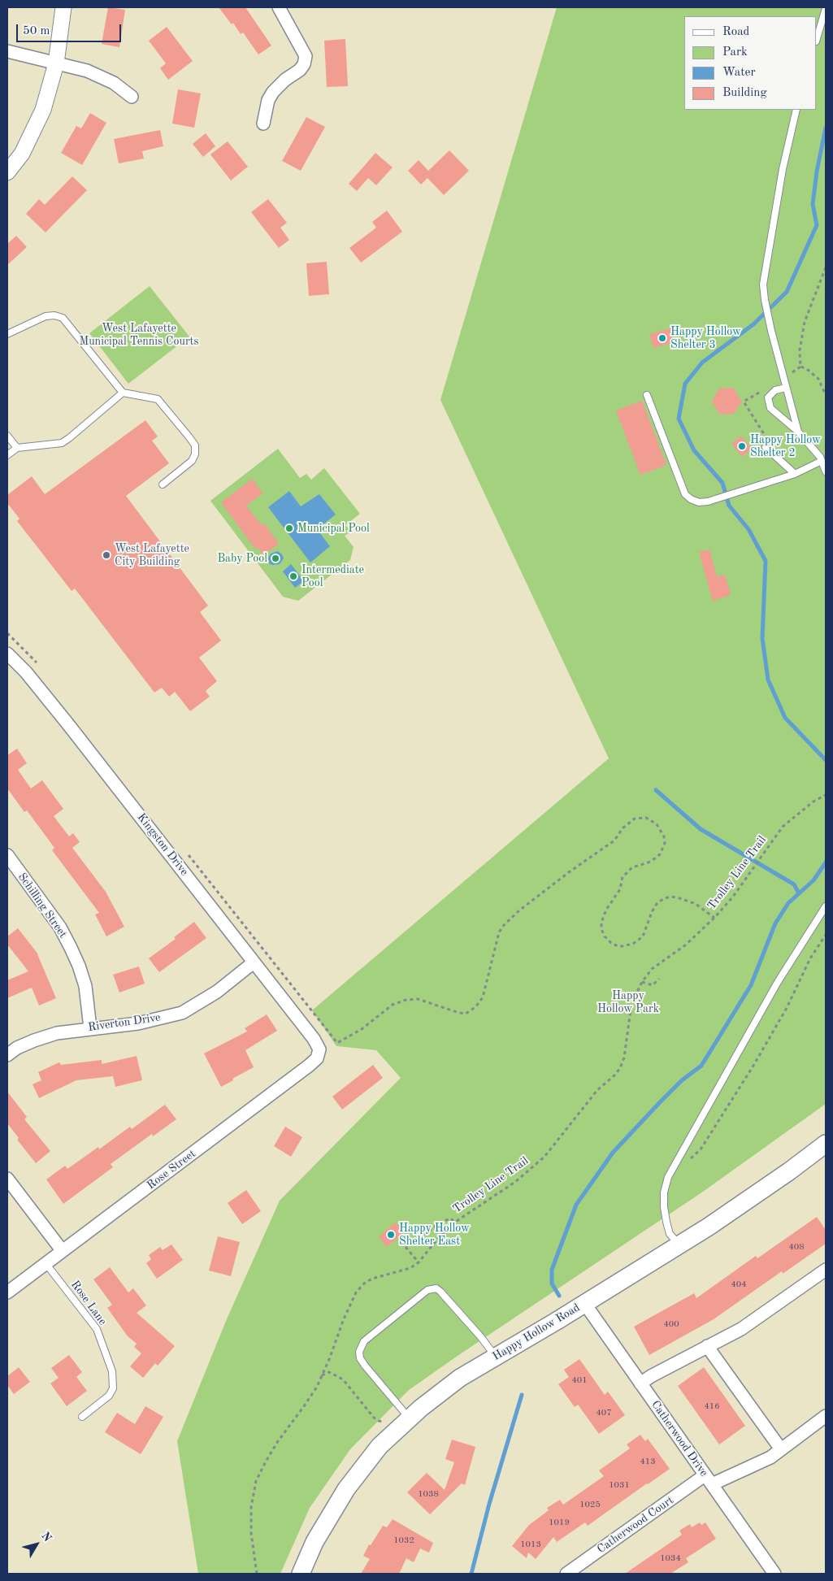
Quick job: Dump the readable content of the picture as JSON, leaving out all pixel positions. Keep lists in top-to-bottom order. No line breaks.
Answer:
{"streets":{"main road":["Happy Hollow Road"],"street":["Kingston Drive","Schilling Street","Riverton Drive","Rose Street","Catherwood Drive","Catherwood Court"],"lane":["Rose Lane"],"path":["Trolley Line Trail"]},"crossings":[["Kingston Drive","Riverton Drive"],["Kingston Drive","Rose Street"],["Schilling Street","Riverton Drive"],["Rose Street","Rose Lane"],["Happy Hollow Road","Catherwood Drive"],["Catherwood Drive","Catherwood Court"]],"parks":["West Lafayette Municipal Tennis Courts","Happy Hollow Park"],"places":["Happy Hollow Shelter 3","Happy Hollow Shelter 2","Municipal Pool","West Lafayette City Building","Baby Pool","Intermediate Pool","Happy Hollow Shelter East"],"house_numbers":["408","404","400","401","416","407","413","1031","1038","1025","1019","1032","1013","1034"],"legend":["Road","Park","Water","Building"],"scale_bar":"50 m","north":"top right"}
